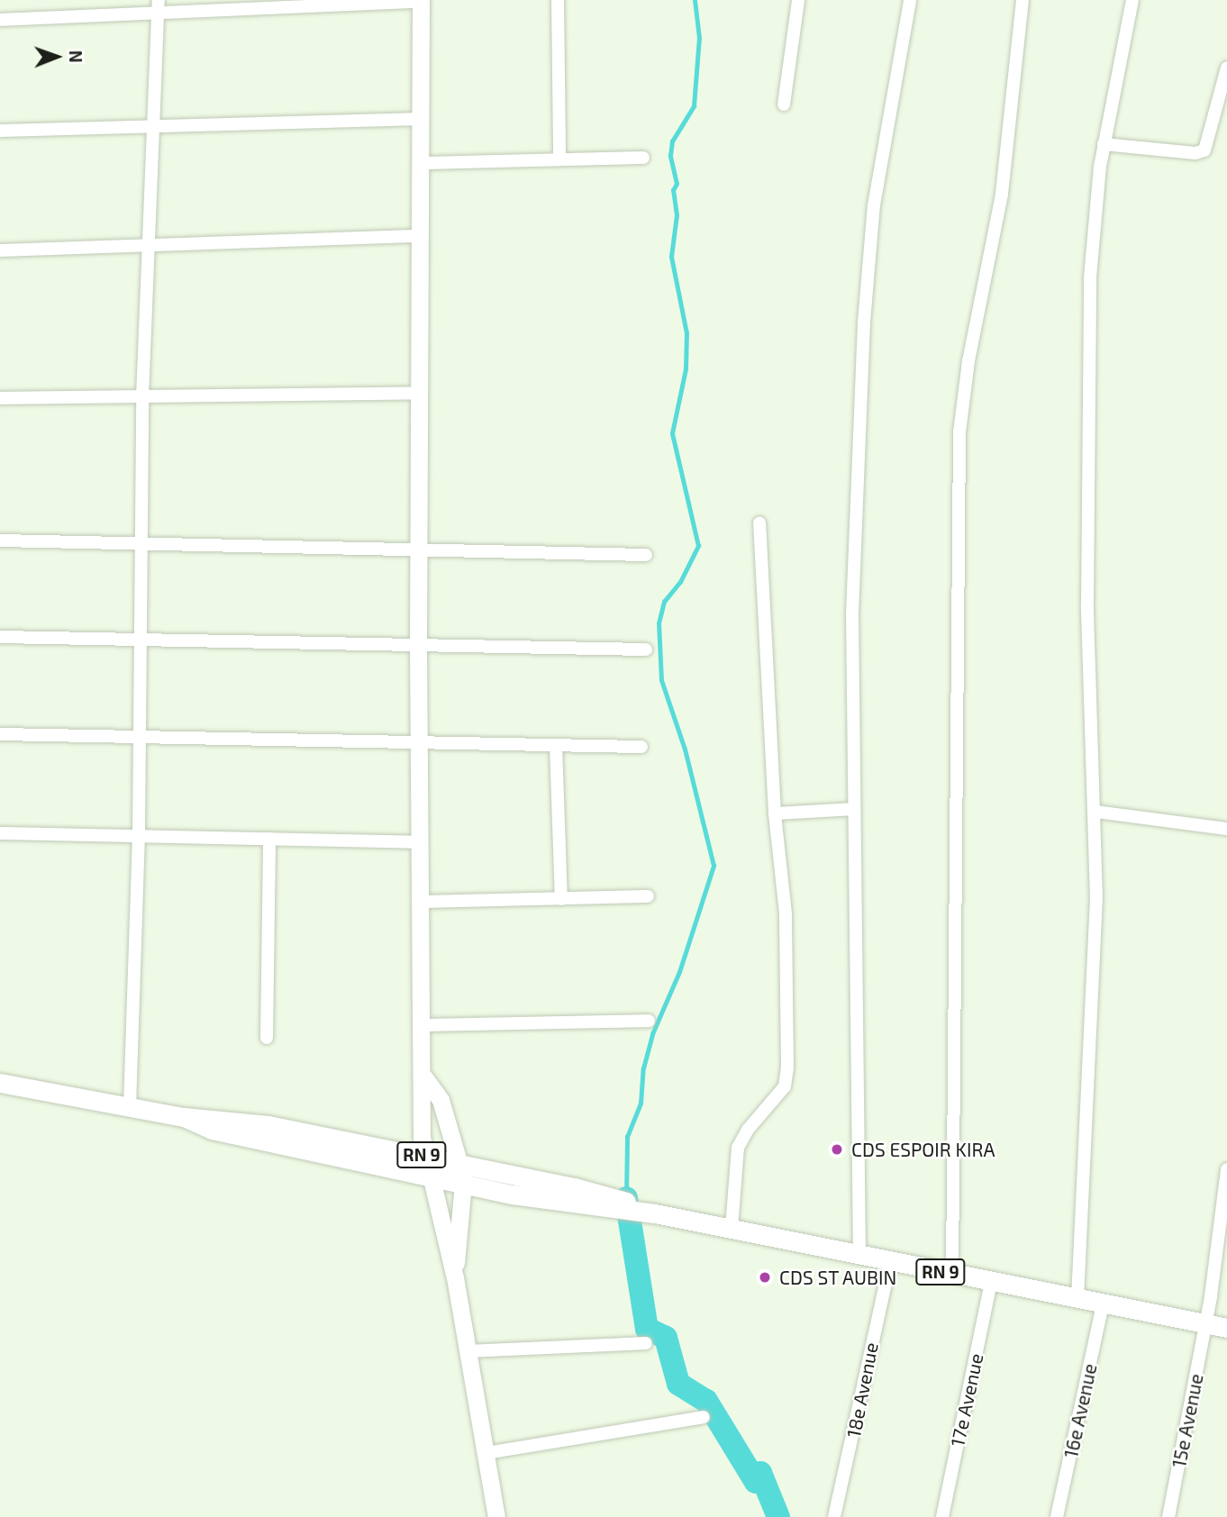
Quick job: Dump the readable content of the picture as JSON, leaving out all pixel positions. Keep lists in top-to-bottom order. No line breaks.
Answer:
{"streets":{"main road":["RN 9"],"street":["18e Avenue","17e Avenue","16e Avenue","15e Avenue"]},"crossings":[["RN 9","18e Avenue"],["RN 9","17e Avenue"],["RN 9","16e Avenue"],["RN 9","15e Avenue"]],"places":["CDS ESPOIR KIRA","CDS ST AUBIN"],"north":"right"}
